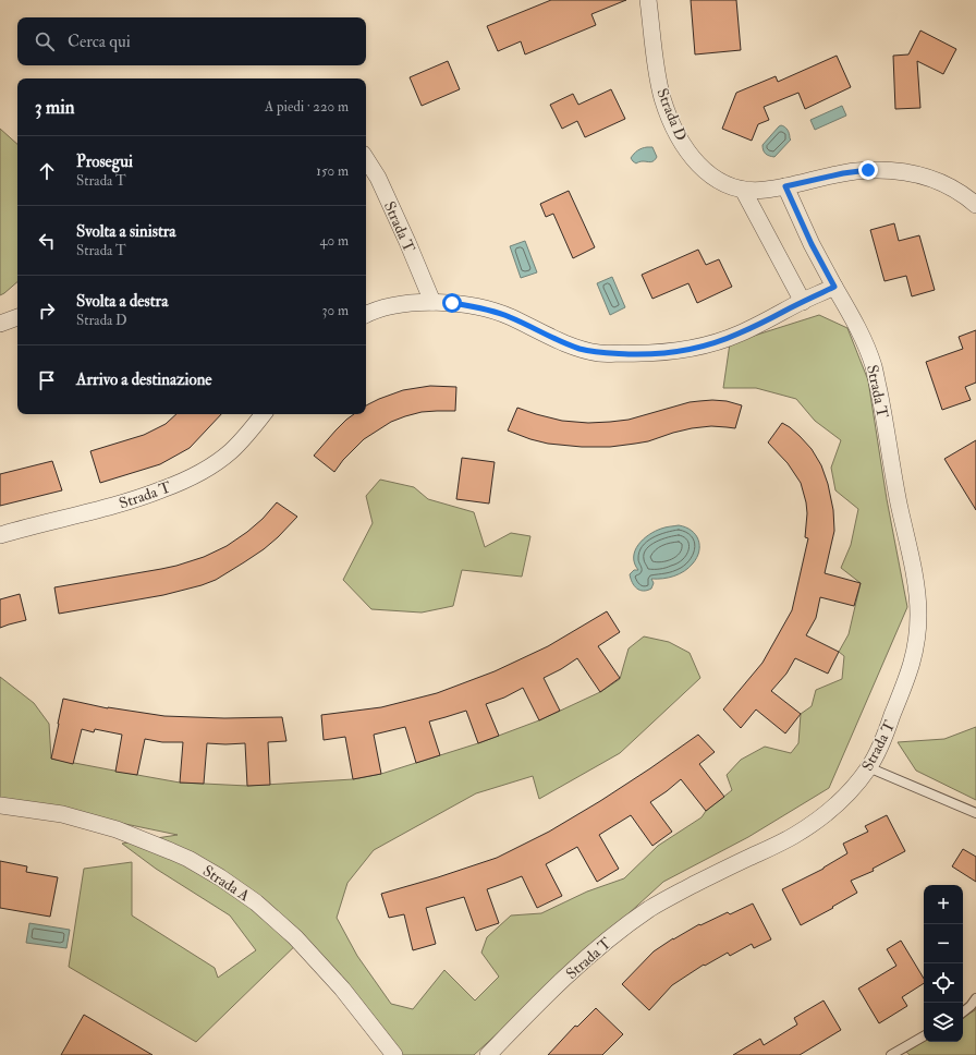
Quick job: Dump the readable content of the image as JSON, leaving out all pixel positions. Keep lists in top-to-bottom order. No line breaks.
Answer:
{"streets":{"street":["Strada D","Strada T","Strada A"]},"crossings":[["Strada D","Strada T"]],"page":{"search":"Cerca qui","heading":["3 min","A piedi · 220 m"],"list":[["Prosegui","Strada T","150 m"],["Svolta a sinistra","Strada T","40 m"],["Svolta a destra","Strada D","30 m"],"Arrivo a destinazione"],"map_buttons":["+","−"]}}
